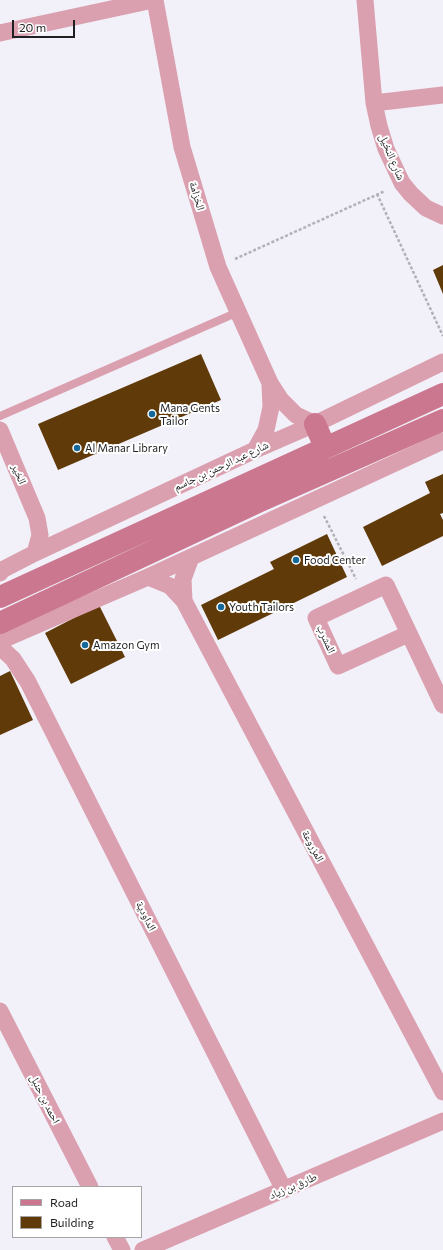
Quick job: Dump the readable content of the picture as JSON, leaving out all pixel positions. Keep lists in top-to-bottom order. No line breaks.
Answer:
{"streets":{"street":["شارع النخيل","الخزامة","شارع عبد الرحمن بن جاسم","الخير","المشرب","المزروعة","الداودية","احمد بن حنبل","طارق بن زياد"]},"crossings":[["الخزامة","شارع عبد الرحمن بن جاسم"],["شارع عبد الرحمن بن جاسم","الخير"],["الداودية","طارق بن زياد"]],"places":["Mana Gents Tailor","Al Manar Library","Food Center","Youth Tailors","Amazon Gym"],"legend":["Road","Building"],"scale_bar":"20 m"}
